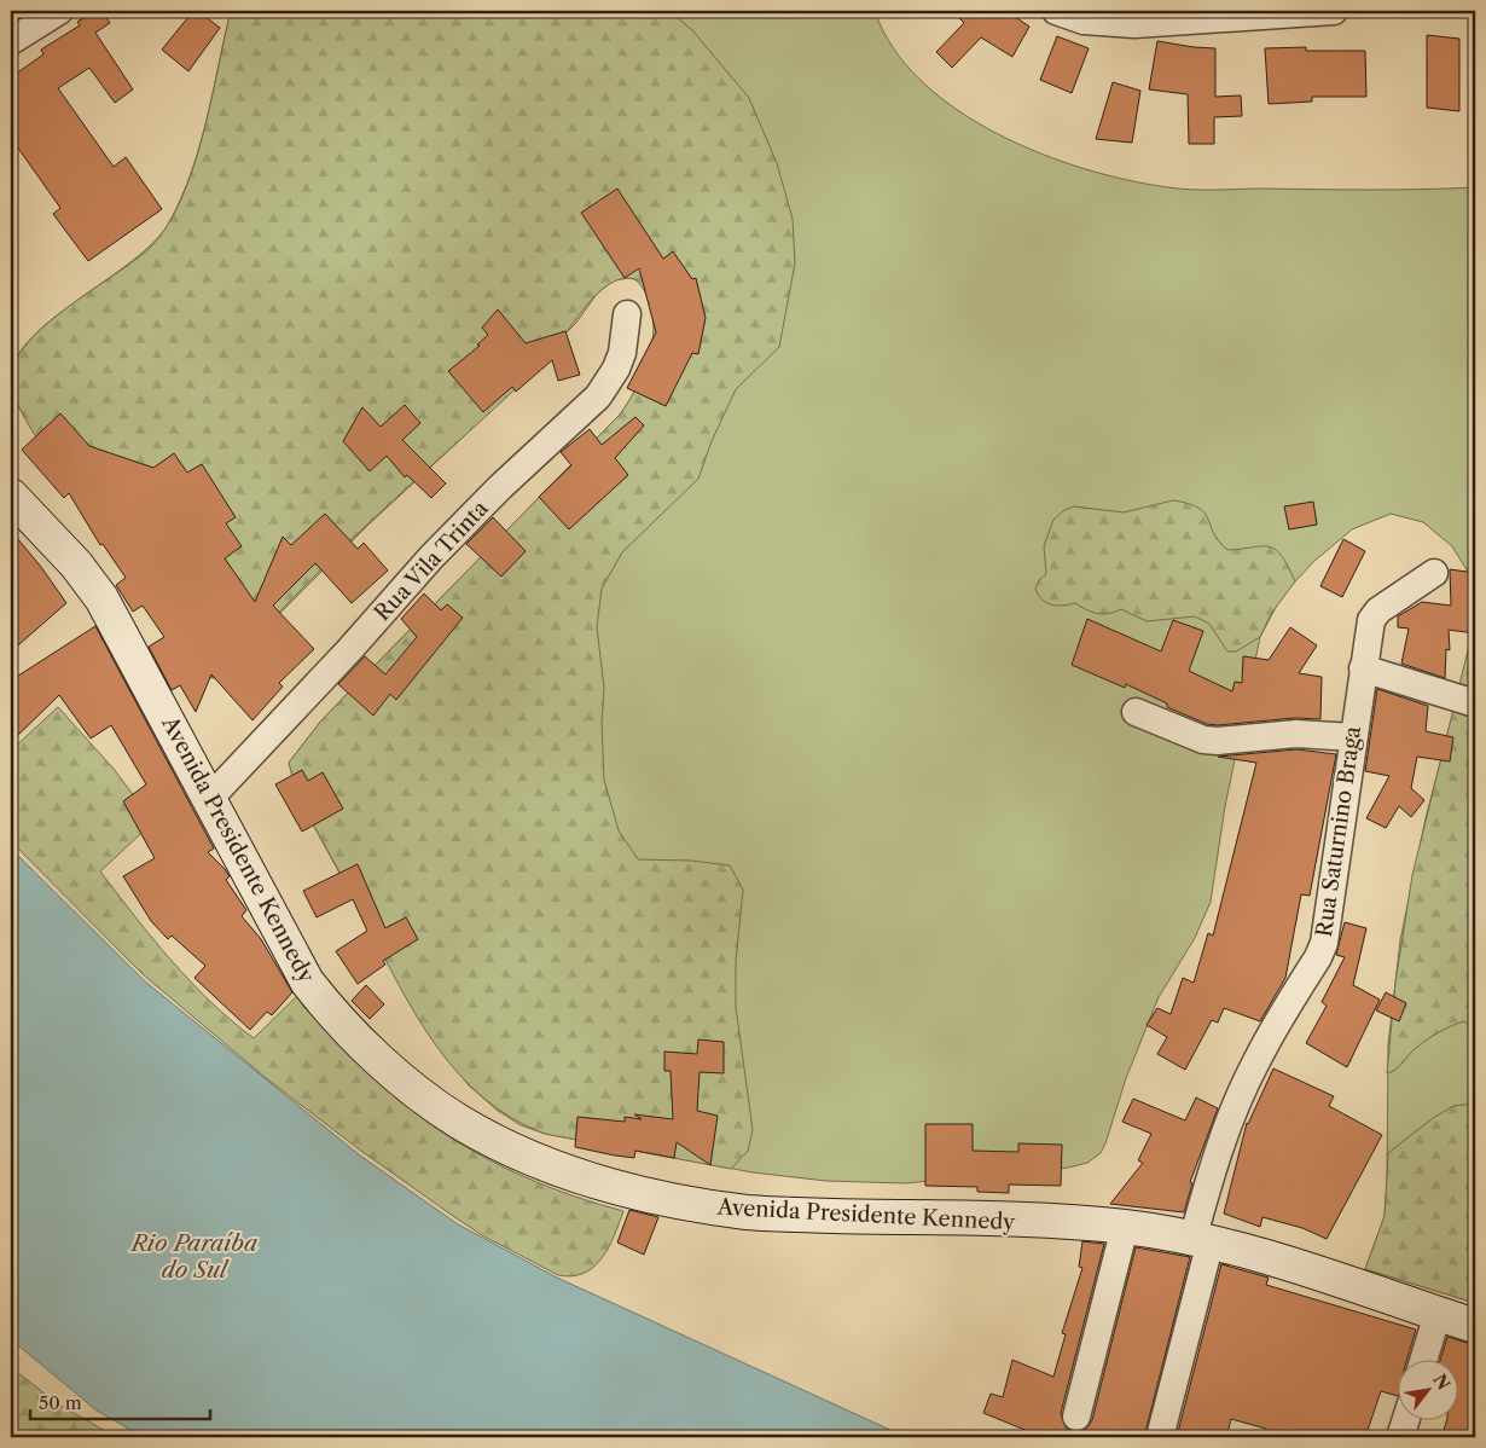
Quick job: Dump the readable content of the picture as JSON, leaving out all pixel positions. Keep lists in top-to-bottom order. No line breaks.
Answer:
{"streets":{"main road":["Avenida Presidente Kennedy"],"street":["Rua Vila Trinta","Rua Saturnino Braga"]},"crossings":[["Rua Vila Trinta","Avenida Presidente Kennedy"],["Rua Saturnino Braga","Avenida Presidente Kennedy"]],"water":["Rio Paraíba do Sul"],"scale_bar":"50 m","north":"top right"}
